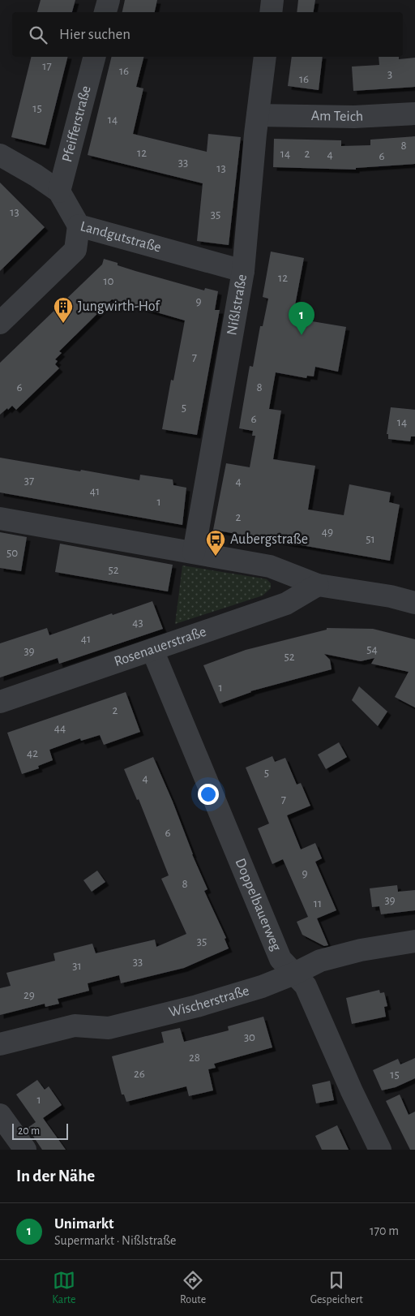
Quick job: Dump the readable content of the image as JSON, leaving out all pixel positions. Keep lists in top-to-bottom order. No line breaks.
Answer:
{"streets":{"street":["Am Teich","Pfeifferstraße","Landgutstraße","Nißlstraße","Rosenauerstraße","Doppelbauerweg","Wischerstraße"]},"crossings":[["Am Teich","Nißlstraße"],["Pfeifferstraße","Landgutstraße"],["Landgutstraße","Nißlstraße"],["Rosenauerstraße","Doppelbauerweg"],["Doppelbauerweg","Wischerstraße"]],"places":{"building":["Jungwirth-Hof"],"bus stop":["Aubergstraße"]},"house_numbers":["17","16","3","16","15","14","8","12","14","2","4","6","33","13","13","35","12","10","9","7","6","8","5","6","14","37","4","41","1","2","49","51","50","52","43","41","54","39","52","1","2","44","42","5","4","7","6","9","8","39","11","35","33","31","29","30","28","26","15","1"],"scale_bar":"20 m","page":{"search":"Hier suchen","pins":"1","scale":"20 m","heading":"In der Nähe","list":[{"mark":"1","name":"Unimarkt","note":"Supermarkt · Nißlstraße","value":"170 m"}],"nav":["Karte","Route","Gespeichert"]}}
